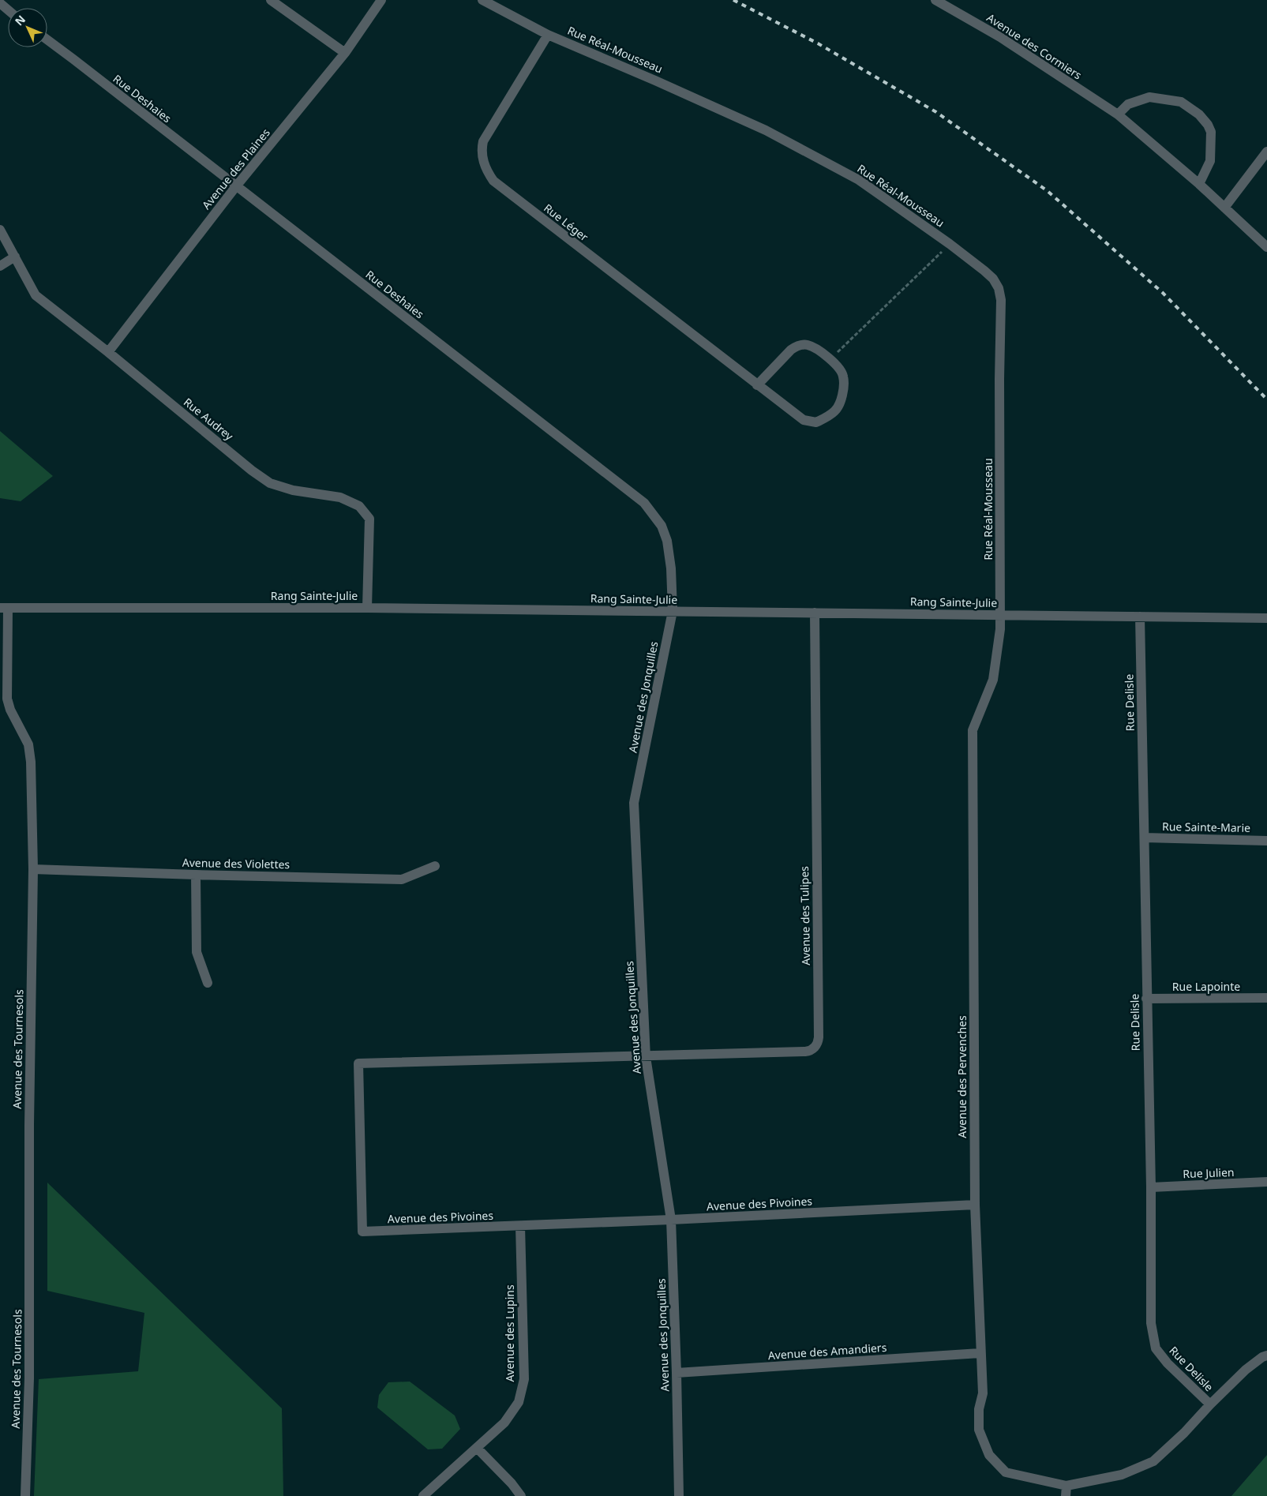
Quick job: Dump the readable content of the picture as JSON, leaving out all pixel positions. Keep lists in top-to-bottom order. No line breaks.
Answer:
{"streets":{"street":["Avenue des Cormiers","Rue Réal-Mousseau","Rue Deshaies","Avenue des Plaines","Rue Léger","Rue Audrey","Rang Sainte-Julie","Avenue des Jonquilles","Rue Delisle","Rue Sainte-Marie","Avenue des Violettes","Avenue des Tulipes","Rue Lapointe","Avenue des Tournesols","Avenue des Pervenches","Rue Julien","Avenue des Pivoines","Avenue des Lupins","Avenue des Amandiers"]},"crossings":[["Rue Réal-Mousseau","Rue Léger"],["Rue Réal-Mousseau","Rang Sainte-Julie"],["Rue Réal-Mousseau","Avenue des Pervenches"],["Rue Deshaies","Avenue des Plaines"],["Rue Deshaies","Rang Sainte-Julie"],["Rue Deshaies","Avenue des Jonquilles"],["Avenue des Plaines","Rue Audrey"],["Rue Audrey","Rang Sainte-Julie"],["Rang Sainte-Julie","Avenue des Jonquilles"],["Rang Sainte-Julie","Rue Delisle"],["Rang Sainte-Julie","Avenue des Tulipes"],["Rang Sainte-Julie","Avenue des Tournesols"],["Rang Sainte-Julie","Avenue des Pervenches"],["Avenue des Jonquilles","Avenue des Tulipes"],["Avenue des Jonquilles","Avenue des Pivoines"],["Avenue des Jonquilles","Avenue des Amandiers"],["Rue Delisle","Rue Sainte-Marie"],["Rue Delisle","Rue Lapointe"],["Rue Delisle","Rue Julien"],["Avenue des Violettes","Avenue des Tournesols"],["Avenue des Tulipes","Avenue des Pivoines"],["Avenue des Pervenches","Avenue des Pivoines"],["Avenue des Pervenches","Avenue des Amandiers"],["Avenue des Pivoines","Avenue des Lupins"]],"north":"top left"}
